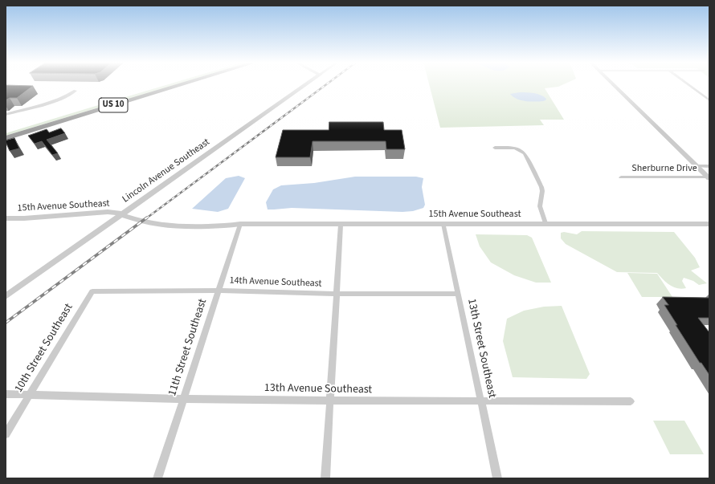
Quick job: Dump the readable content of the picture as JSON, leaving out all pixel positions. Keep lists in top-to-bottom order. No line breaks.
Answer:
{"streets":{"highway":["US 10"],"street":["Sherburne Drive","Lincoln Avenue Southeast","15th Avenue Southeast","14th Avenue Southeast","11th Street Southeast","10th Street Southeast","13th Street Southeast","13th Avenue Southeast"]},"crossings":[["Lincoln Avenue Southeast","15th Avenue Southeast"],["15th Avenue Southeast","11th Street Southeast"],["15th Avenue Southeast","13th Street Southeast"],["14th Avenue Southeast","11th Street Southeast"],["14th Avenue Southeast","10th Street Southeast"],["14th Avenue Southeast","13th Street Southeast"],["11th Street Southeast","13th Avenue Southeast"],["10th Street Southeast","13th Avenue Southeast"],["13th Street Southeast","13th Avenue Southeast"]]}
